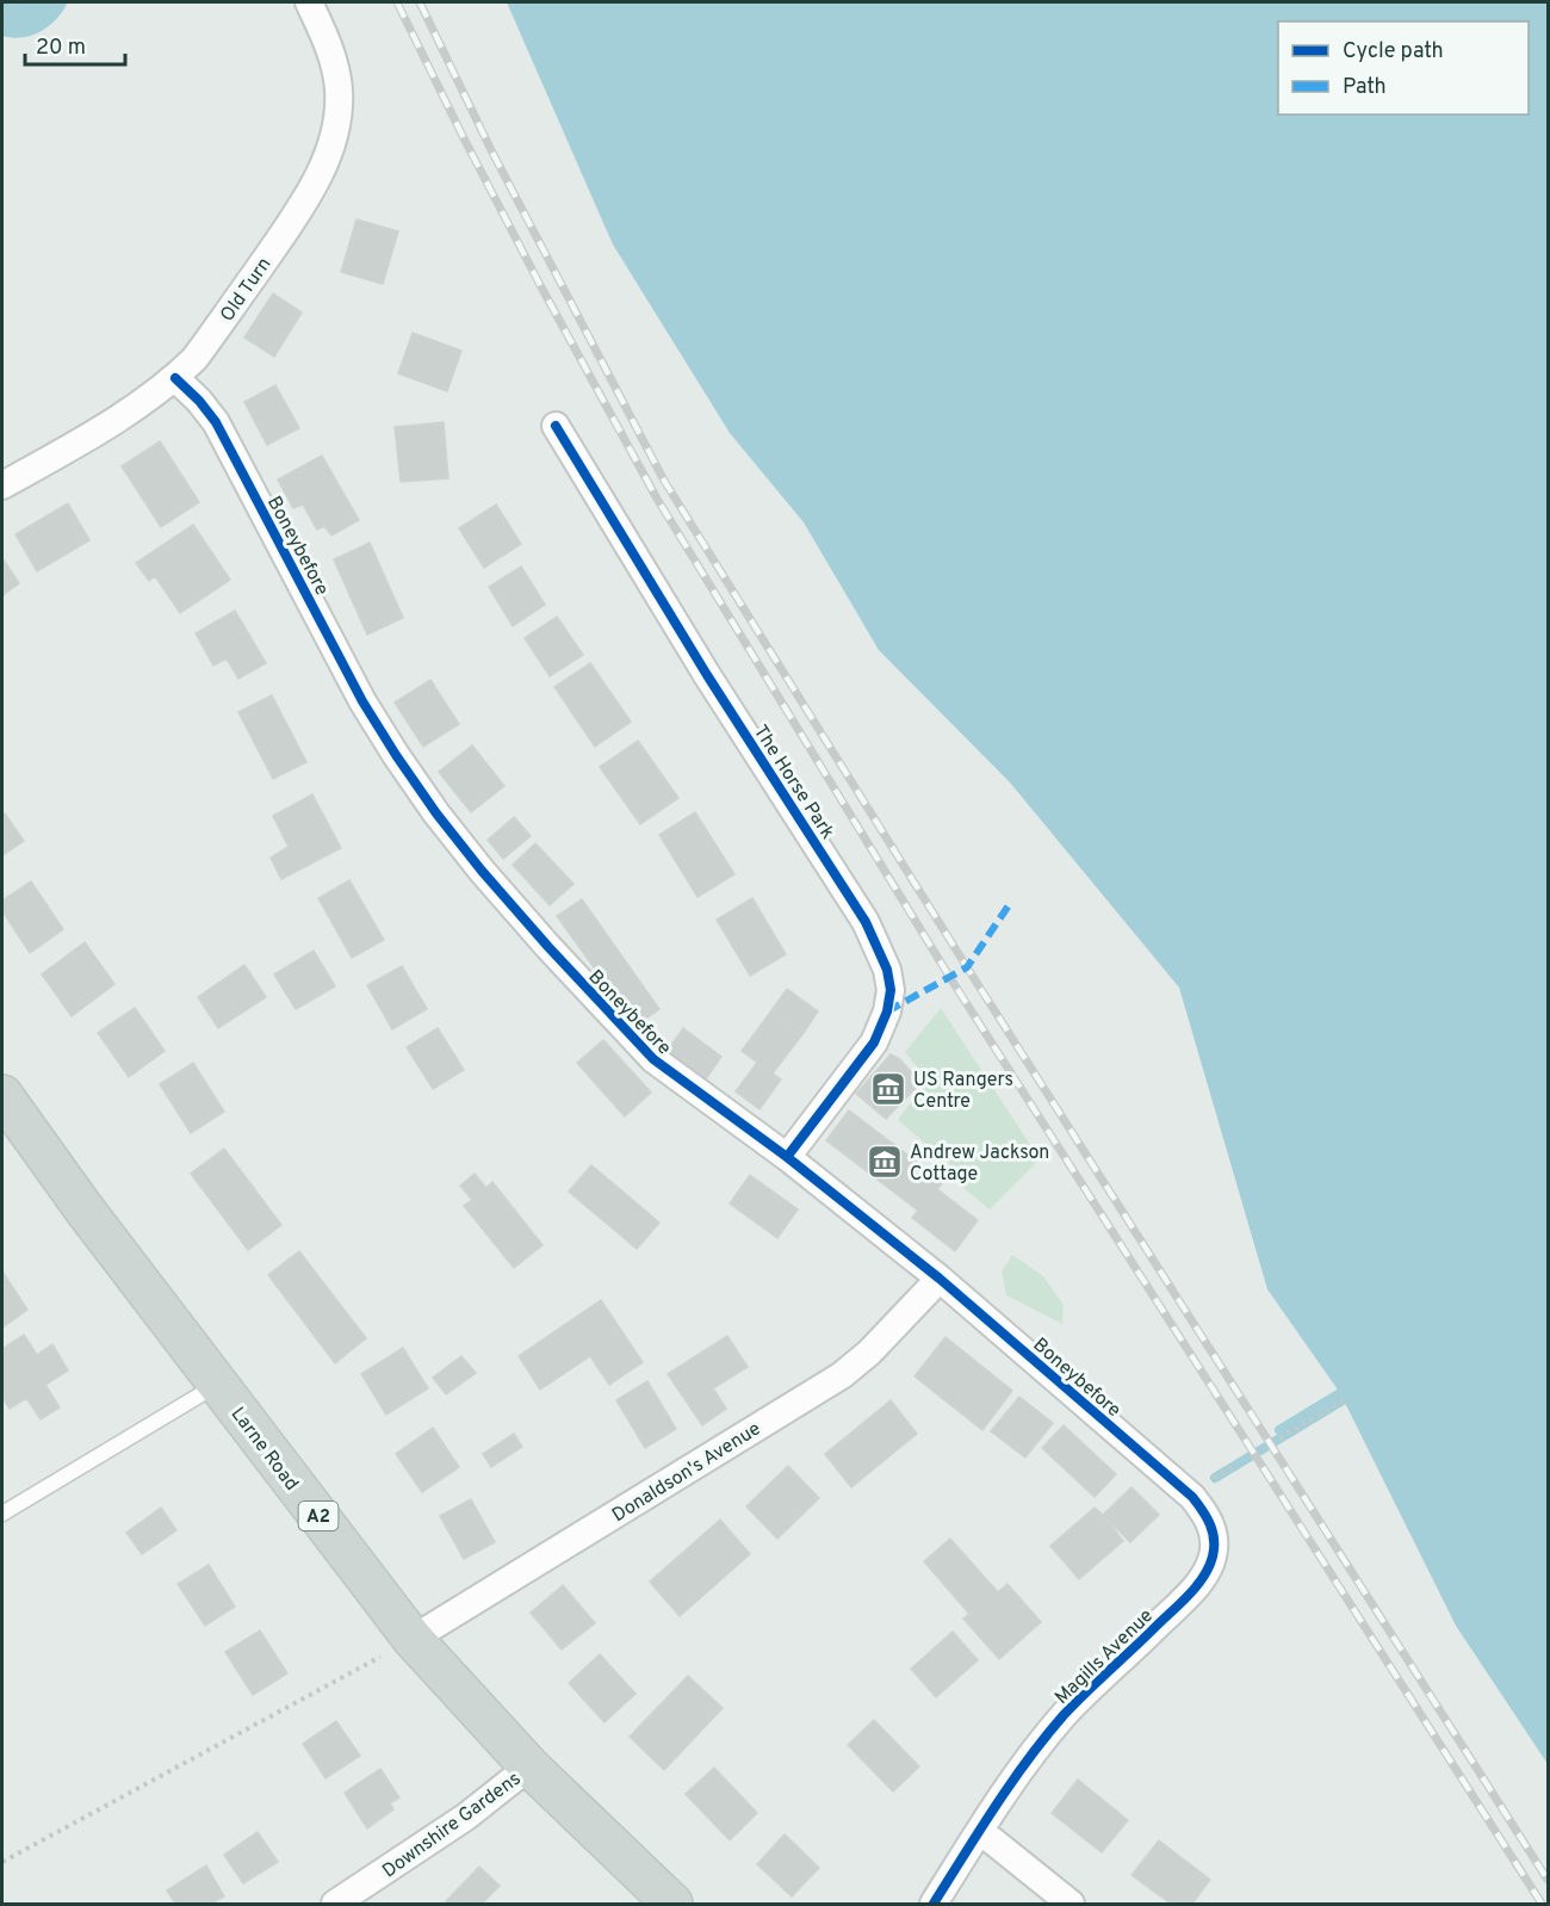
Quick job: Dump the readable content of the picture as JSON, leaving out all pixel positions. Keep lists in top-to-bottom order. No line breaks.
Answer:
{"streets":{"main road":["Larne Road","A2"],"street":["Old Turn","Boneybefore","The Horse Park","Donaldson's Avenue","Magills Avenue","Downshire Gardens"]},"crossings":[["Old Turn","Boneybefore"],["Boneybefore","The Horse Park"],["Boneybefore","Donaldson's Avenue"],["Boneybefore","Magills Avenue"],["Larne Road","Donaldson's Avenue"],["Larne Road","Downshire Gardens"]],"places":{"museum":["US Rangers Centre","Andrew Jackson Cottage"]},"legend":["Cycle path","Path"],"scale_bar":"20 m"}
